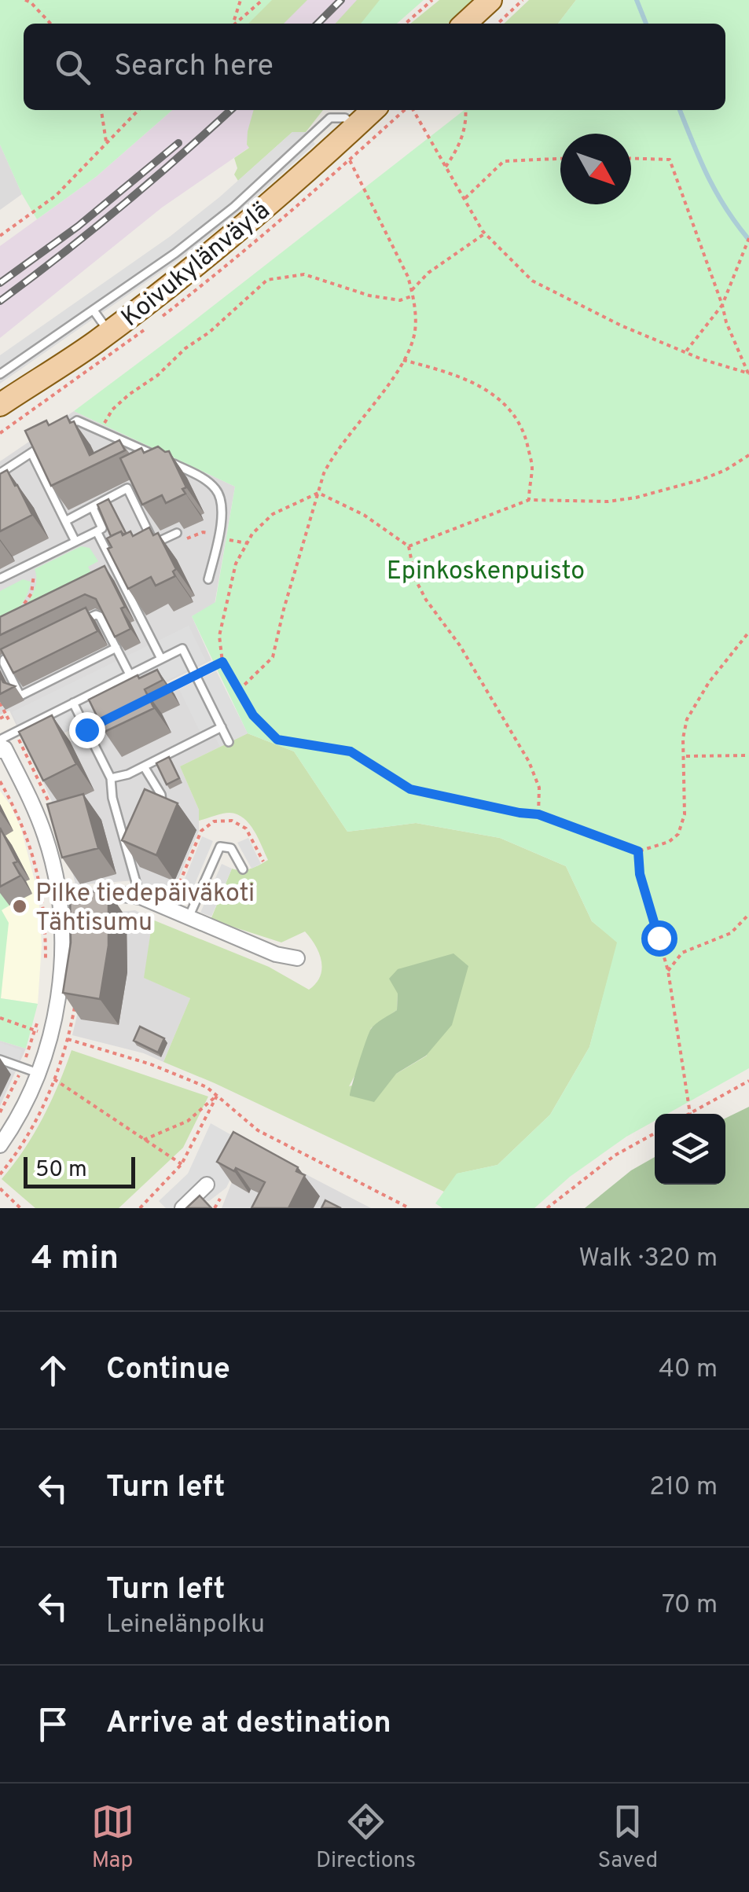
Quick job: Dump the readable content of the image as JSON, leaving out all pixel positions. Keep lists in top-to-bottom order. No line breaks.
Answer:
{"streets":{"main road":["Koivukylänväylä"]},"parks":["Epinkoskenpuisto"],"places":["Pilke tiedepäiväkoti Tähtisumu"],"scale_bar":"50 m","north":"bottom right","page":{"search":"Search here","scale":"50 m","heading":["4 min","Walk · 320 m"],"list":[["Continue","40 m"],["Turn left","210 m"],["Turn left","Leinelänpolku","70 m"],"Arrive at destination"],"nav":["Map","Directions","Saved"]}}
